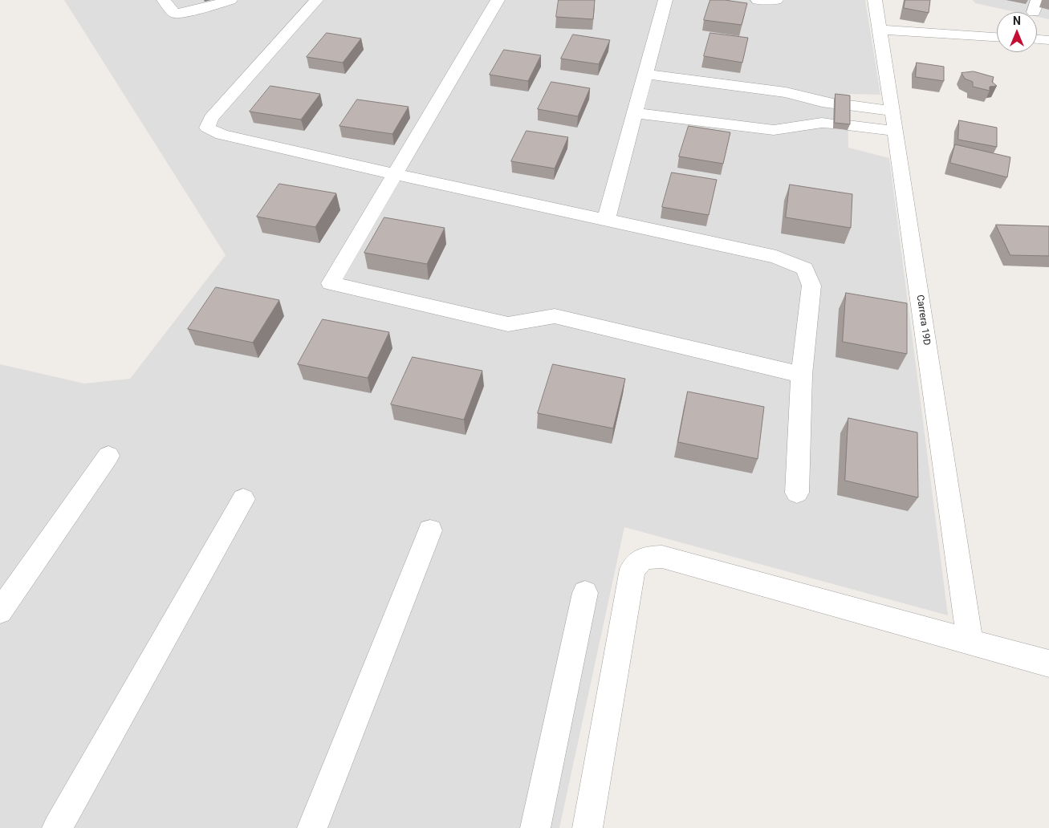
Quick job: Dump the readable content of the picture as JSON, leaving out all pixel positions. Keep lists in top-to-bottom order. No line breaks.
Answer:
{"streets":{"street":["Carrera 19D"]},"north":"top"}
